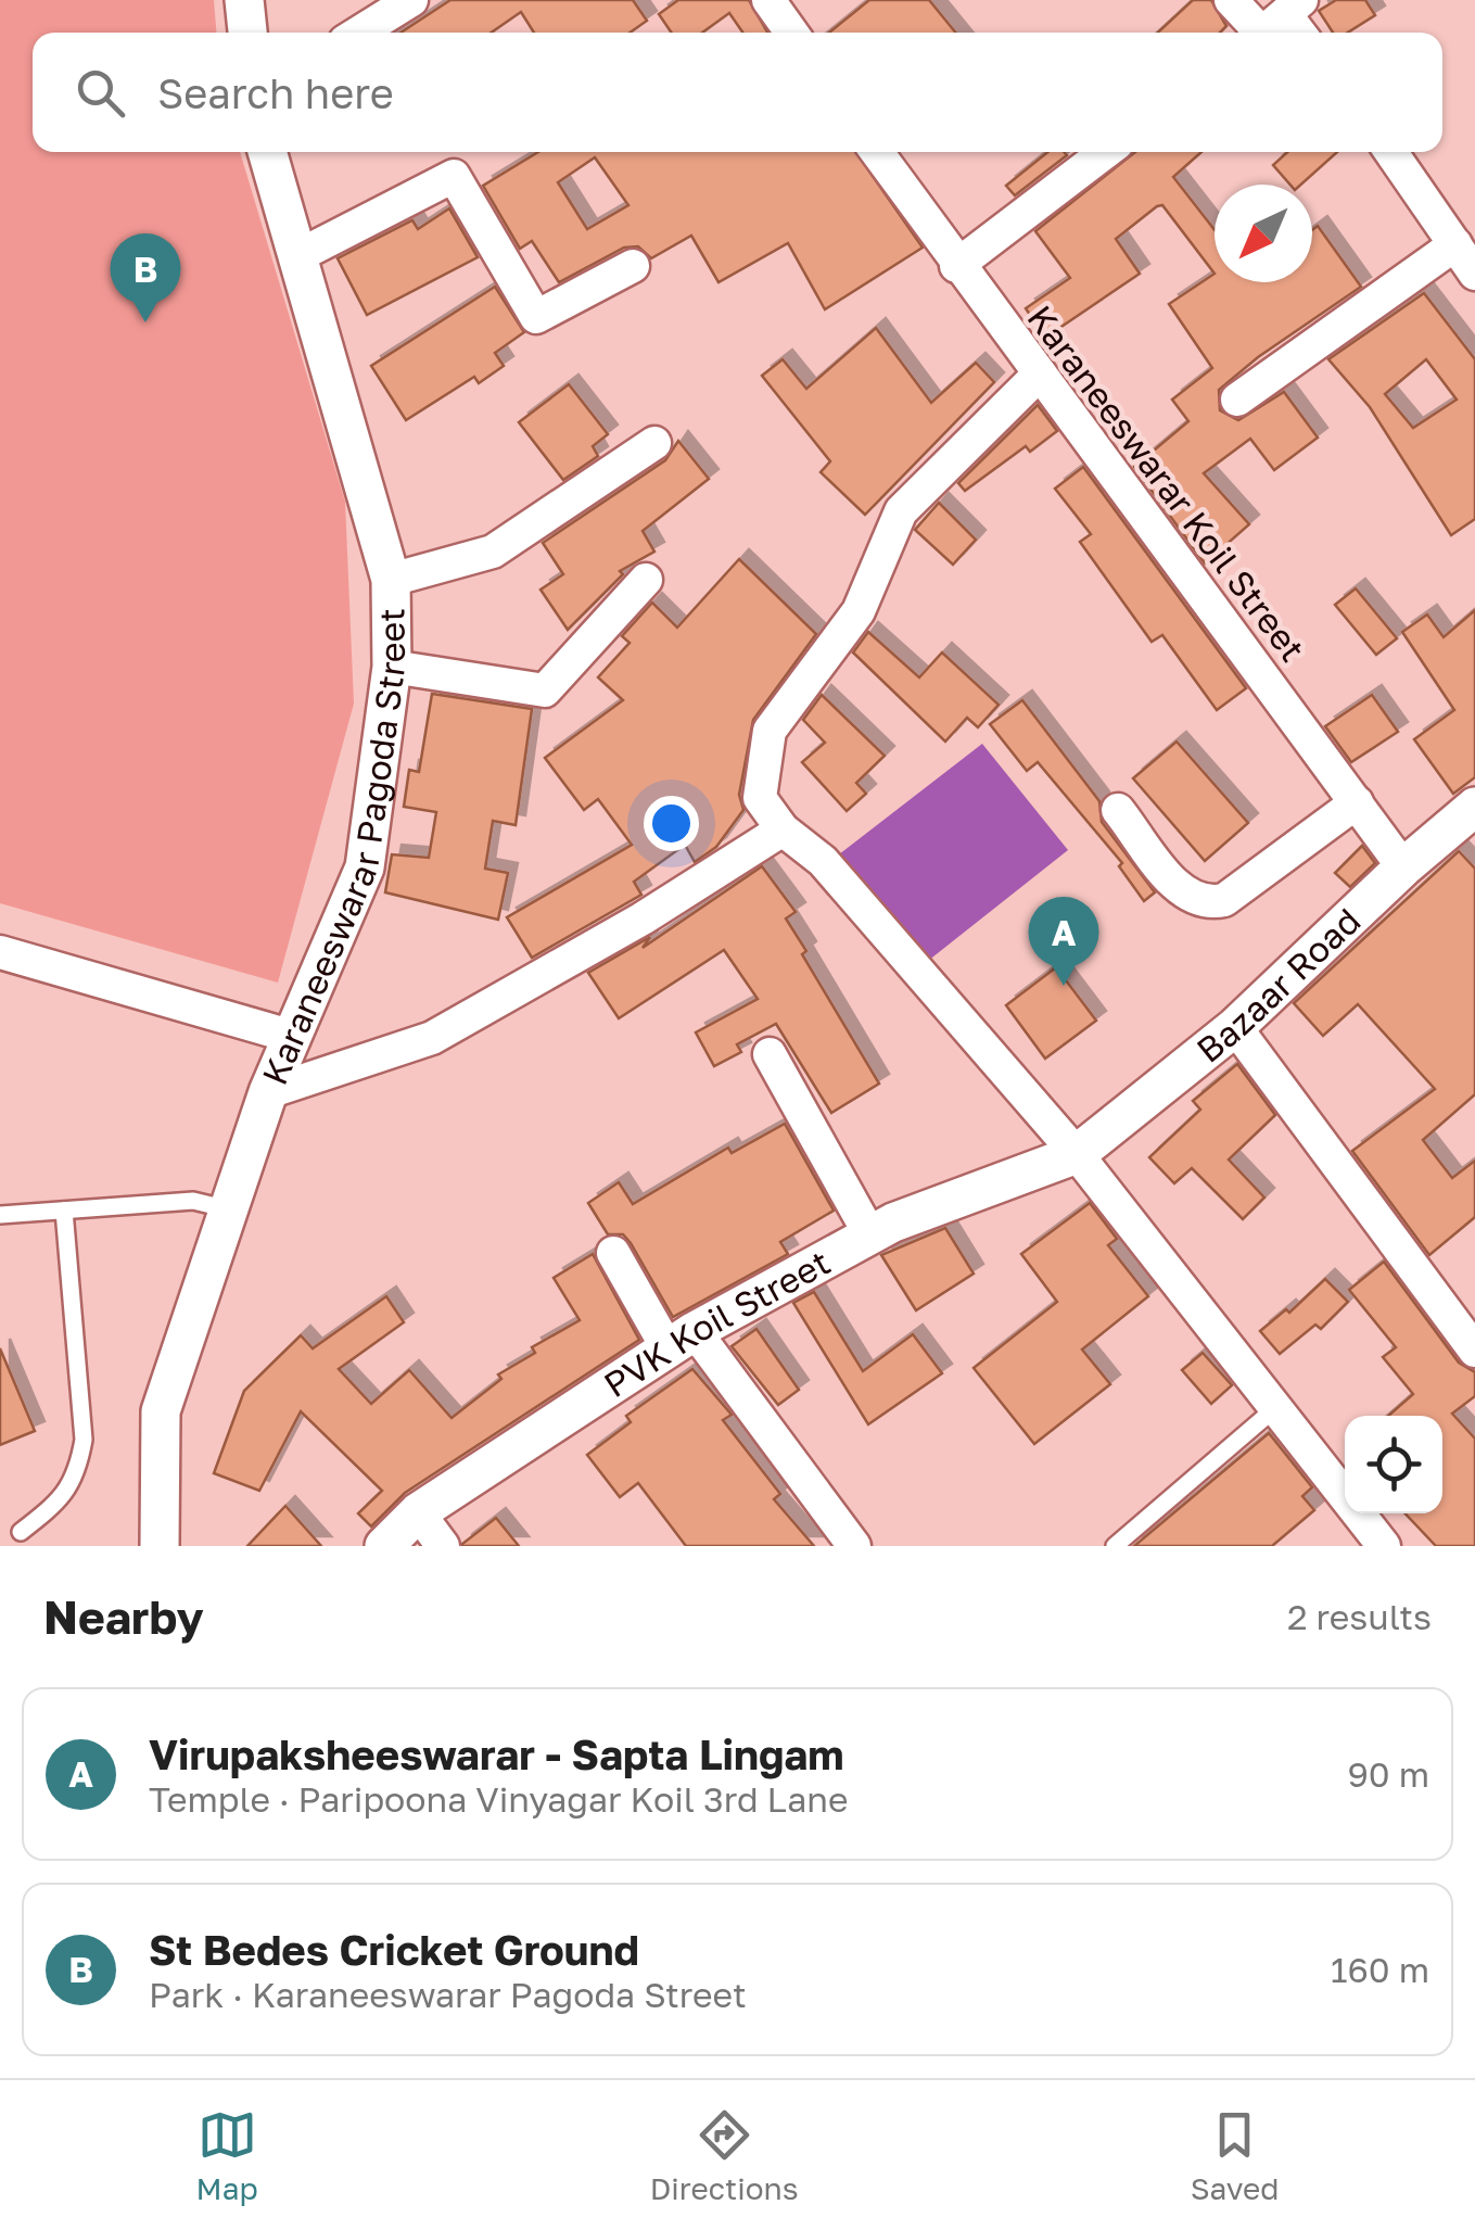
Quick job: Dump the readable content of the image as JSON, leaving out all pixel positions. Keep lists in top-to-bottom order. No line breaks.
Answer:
{"streets":{"street":["Karaneeswarar Koil Street","Karaneeswarar Pagoda Street","Bazaar Road","PVK Koil Street"]},"crossings":[["Karaneeswarar Koil Street","Bazaar Road"],["Bazaar Road","PVK Koil Street"]],"north":"bottom left","page":{"search":"Search here","pins":["B","A"],"heading":["Nearby","2 results"],"list":[{"mark":"A","name":"Virupaksheeswarar - Sapta Lingam","note":"Temple · Paripoona Vinyagar Koil 3rd Lane","value":"90 m"},{"mark":"B","name":"St Bedes Cricket Ground","note":"Park · Karaneeswarar Pagoda Street","value":"160 m"}],"nav":["Map","Directions","Saved"]}}
